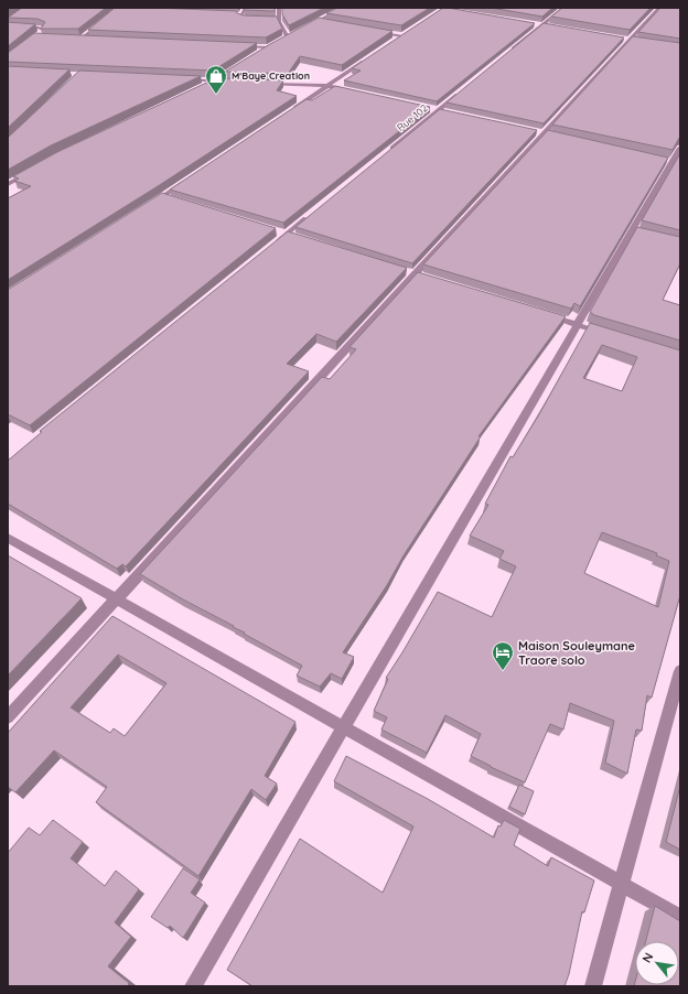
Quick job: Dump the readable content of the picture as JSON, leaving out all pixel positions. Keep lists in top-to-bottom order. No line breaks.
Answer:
{"streets":{"street":["Rue 102"]},"places":{"shop":["M'Baye Creation"],"hotel":["Maison Souleymane Traore solo"]},"north":"top left"}
